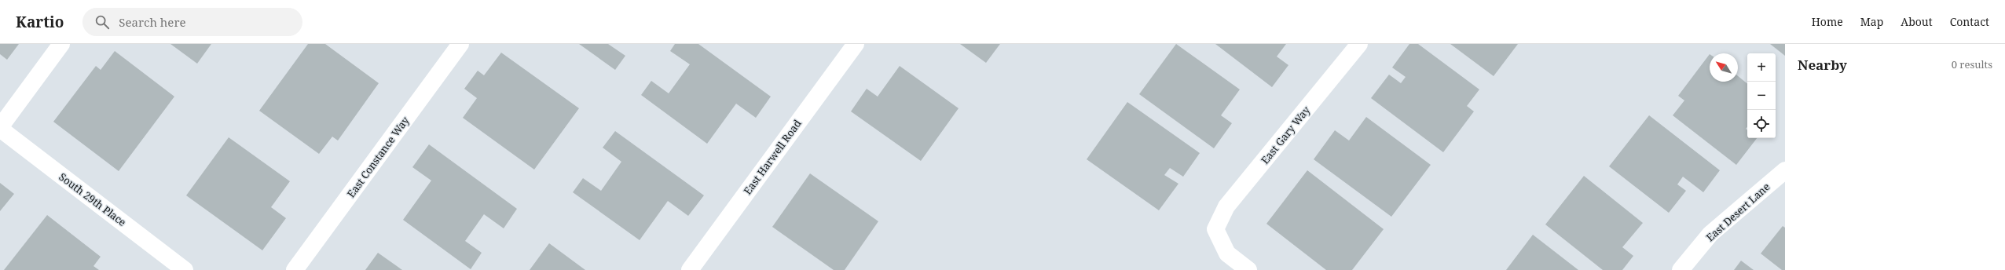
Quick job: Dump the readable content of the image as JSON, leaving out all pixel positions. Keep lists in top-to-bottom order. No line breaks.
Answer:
{"streets":{"street":["East Gary Way","East Constance Way","East Harwell Road","South 29th Place","East Desert Lane"]},"north":"top left","page":{"header":"Kartio","search":"Search here","nav":["Home","Map","About","Contact"],"heading":["Nearby","0 results"],"map_buttons":["+","−"]}}
